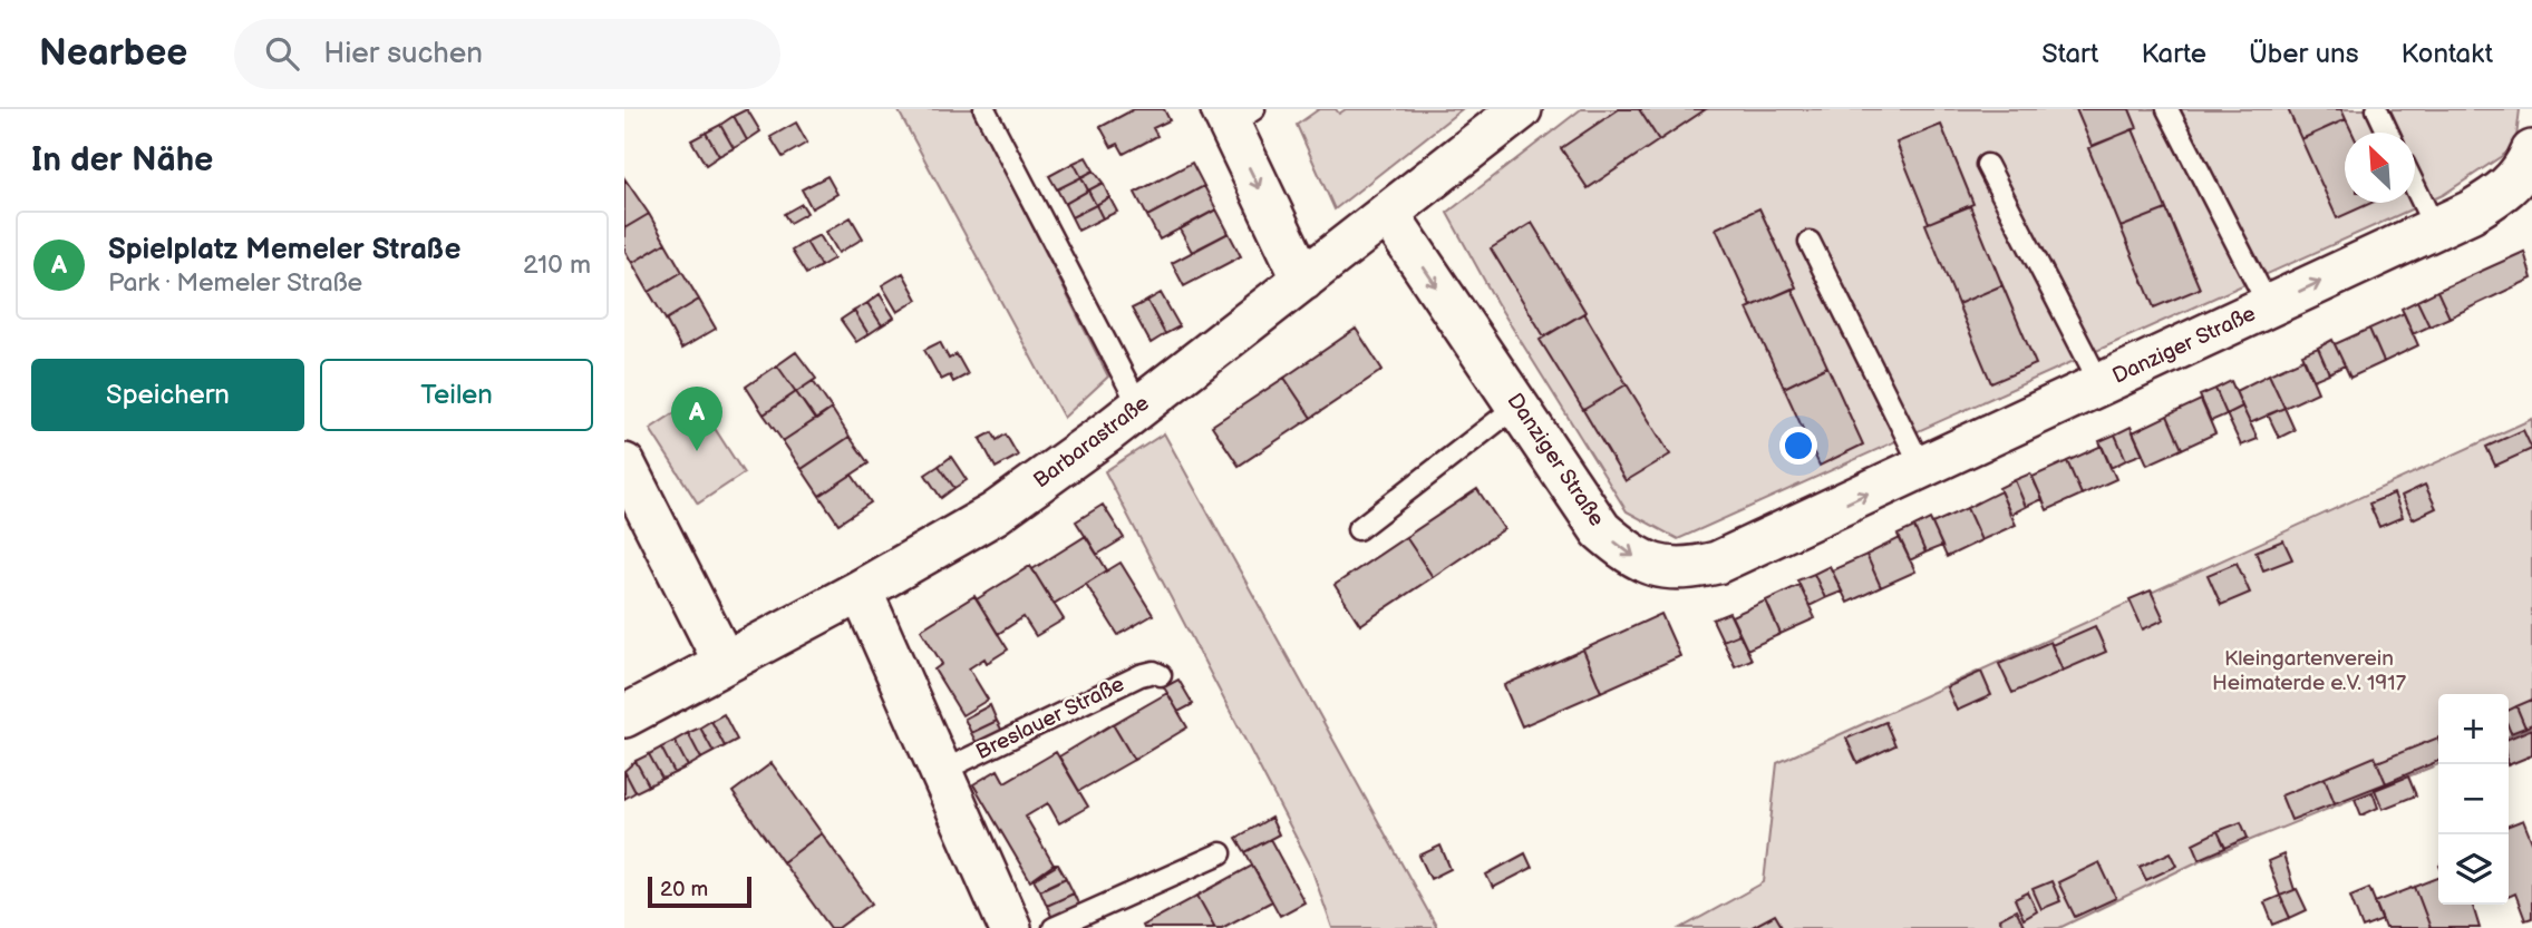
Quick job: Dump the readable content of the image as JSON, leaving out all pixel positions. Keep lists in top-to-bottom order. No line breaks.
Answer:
{"streets":{"street":["Danziger Straße","Barbarastraße"],"lane":["Breslauer Straße"]},"crossings":[["Danziger Straße","Barbarastraße"]],"parks":["Kleingartenverein Heimaterde e.V. 1917"],"scale_bar":"20 m","north":"top left","page":{"header":"Nearbee","search":"Hier suchen","nav":["Start","Karte","Über uns","Kontakt"],"heading":"In der Nähe","list":[{"mark":"A","name":"Spielplatz Memeler Straße","note":"Park · Memeler Straße","value":"210 m"}],"buttons":["Speichern","Teilen"],"pins":"A","map_buttons":["+","−"],"scale":"20 m"}}
